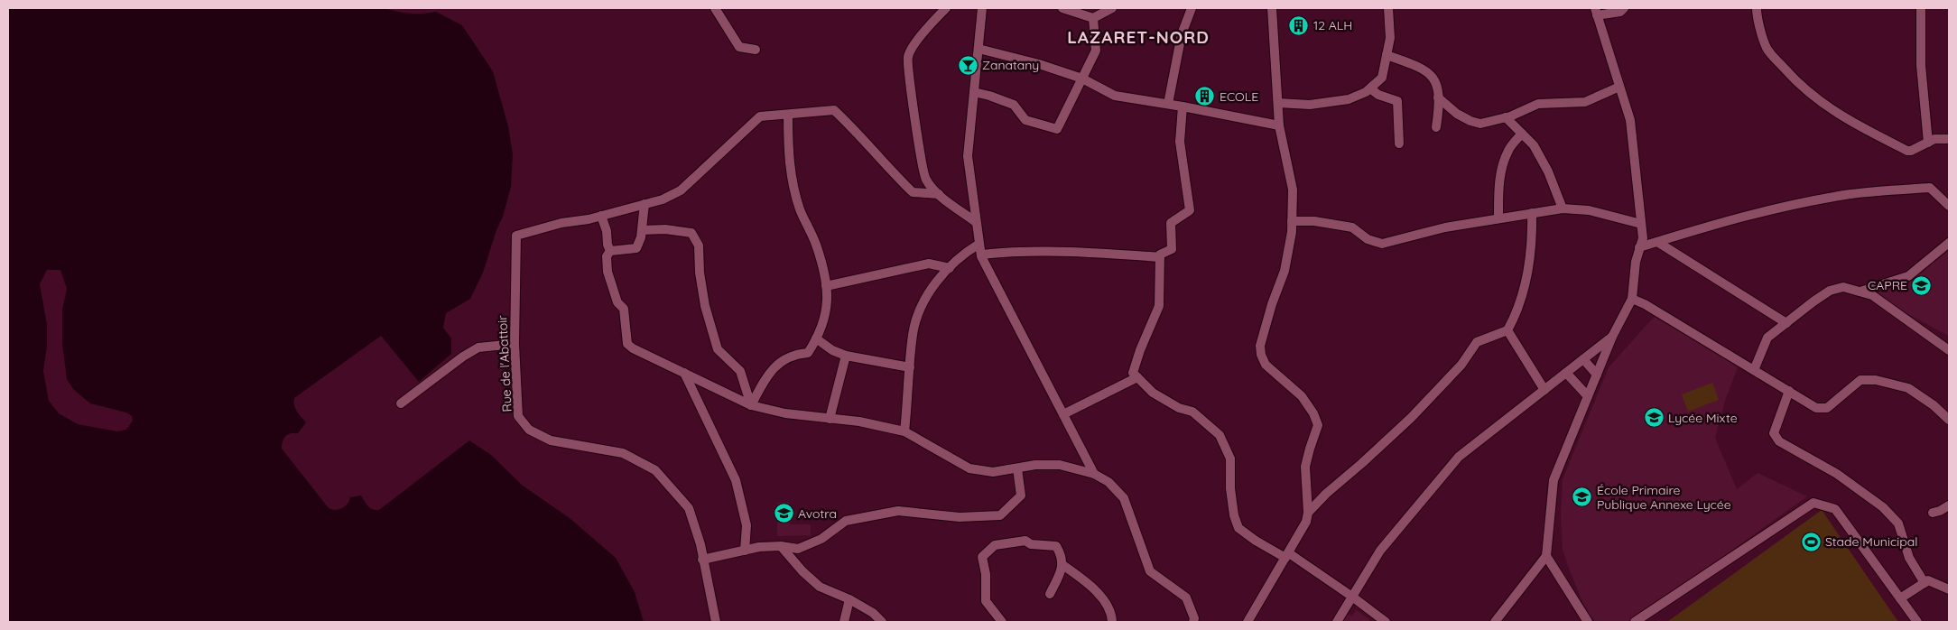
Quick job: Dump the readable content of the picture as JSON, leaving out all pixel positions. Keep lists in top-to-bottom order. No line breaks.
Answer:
{"streets":{"street":["Rue de l'Abattoir"]},"districts":["LAZARET-NORD"],"places":{"building":["12 ALH","ECOLE"],"bar":["Zanatany"],"school or university":["CAPRE","Lycée Mixte","École Primaire Publique Annexe Lycée","Avotra"],"sports":["Stade Municipal"]}}
